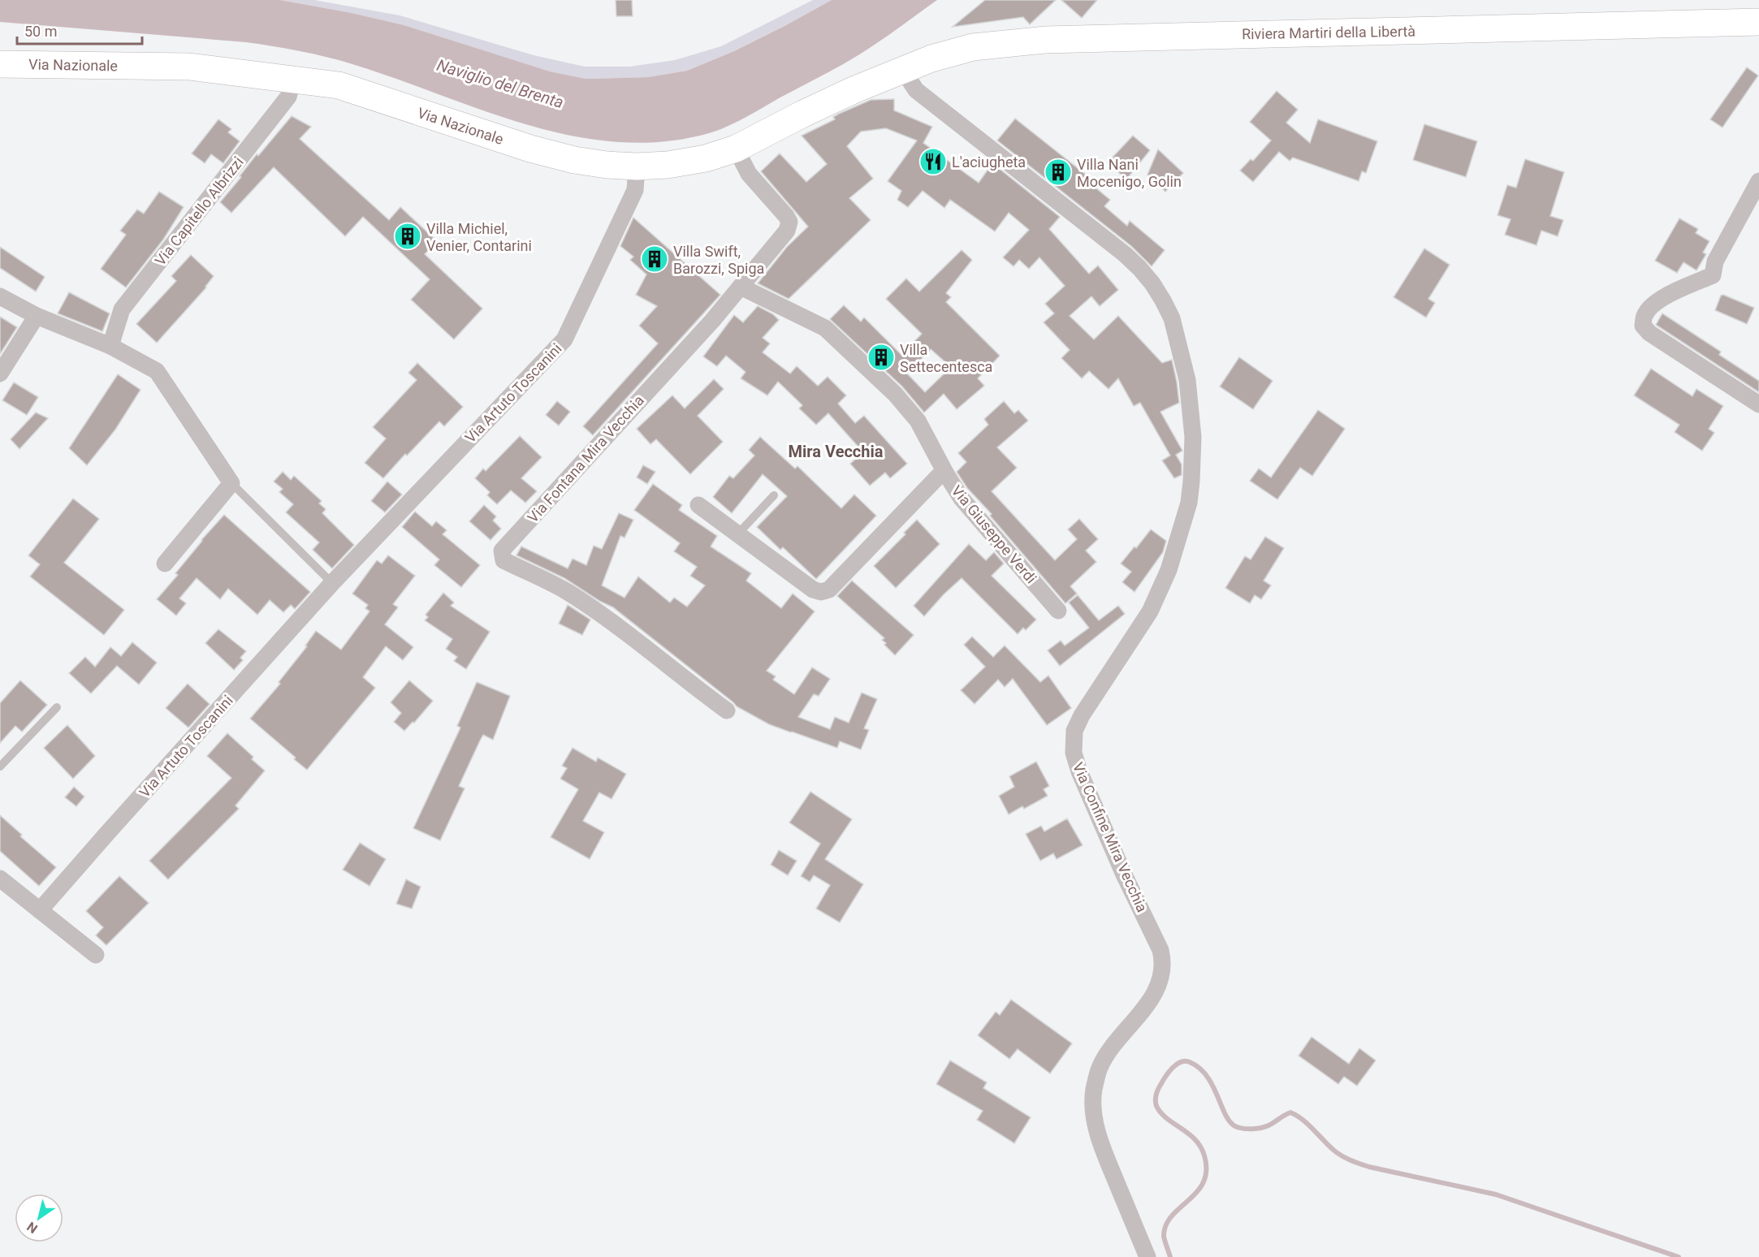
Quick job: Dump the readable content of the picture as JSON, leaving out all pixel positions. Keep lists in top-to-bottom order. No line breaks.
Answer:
{"streets":{"main road":["Riviera Martiri della Libertà","Via Nazionale"],"street":["Via Capitello Albrizzi","Via Artuto Toscanini","Via Fontana Mira Vecchia","Via Giuseppe Verdi","Via Confine Mira Vecchia"]},"crossings":[["Riviera Martiri della Libertà","Via Nazionale"],["Riviera Martiri della Libertà","Via Confine Mira Vecchia"],["Via Nazionale","Via Capitello Albrizzi"],["Via Nazionale","Via Artuto Toscanini"],["Via Nazionale","Via Fontana Mira Vecchia"],["Via Nazionale","Via Confine Mira Vecchia"],["Via Fontana Mira Vecchia","Via Giuseppe Verdi"]],"districts":["Mira Vecchia"],"water":["Naviglio del Brenta"],"places":{"restaurant":["L'aciugheta"],"building":["Villa Nani Mocenigo, Golin","Villa Michiel, Venier, Contarini","Villa Swift, Barozzi, Spiga","Villa Settecentesca"]},"scale_bar":"50 m","north":"bottom left"}
